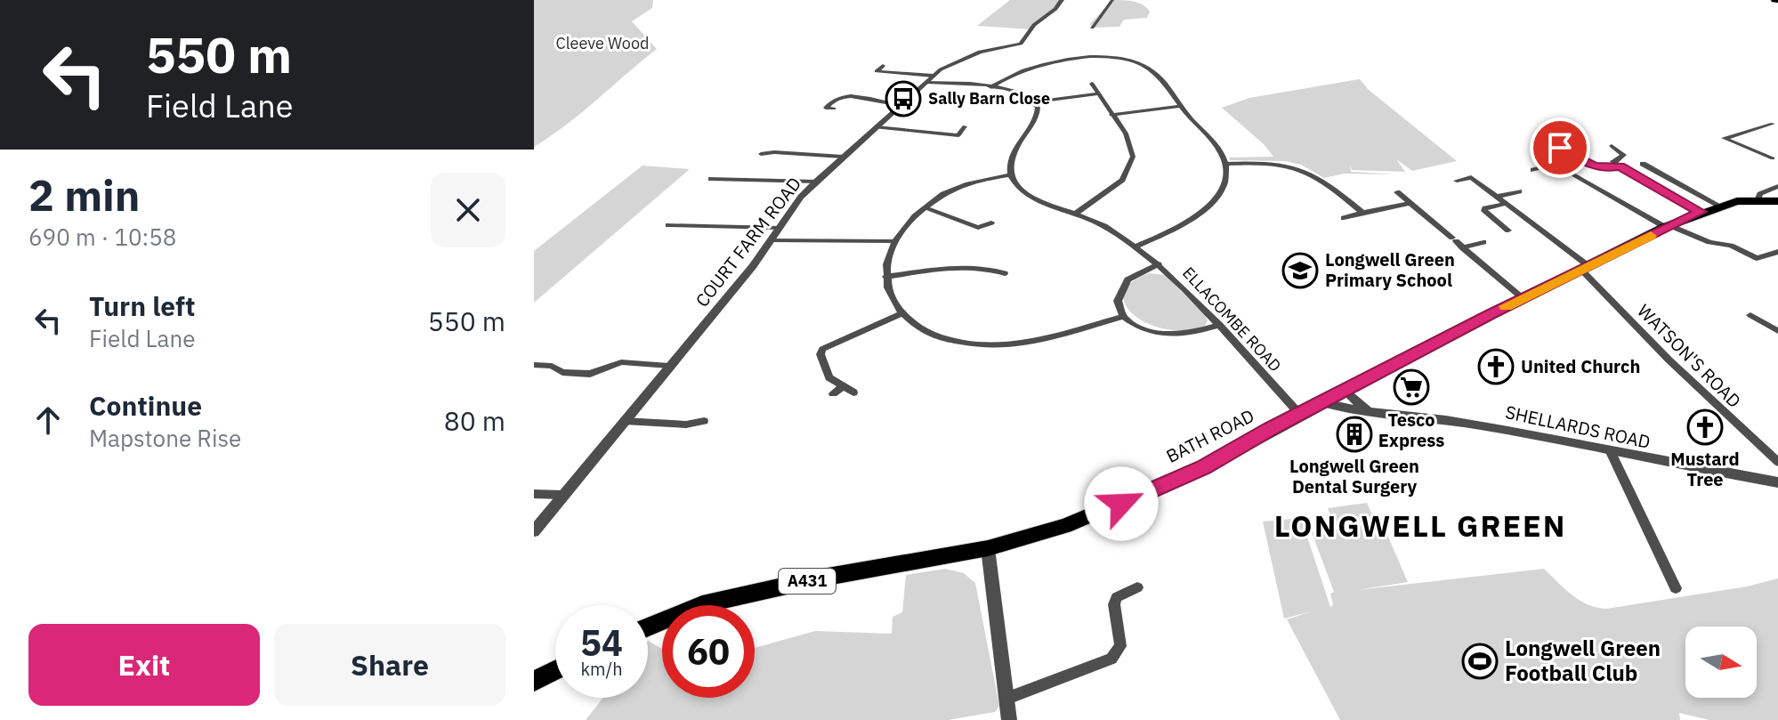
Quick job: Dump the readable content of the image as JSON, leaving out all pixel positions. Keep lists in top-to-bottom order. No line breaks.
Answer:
{"streets":{"main road":["BATH ROAD","A431"],"street":["COURT FARM ROAD","ELLACOMBE ROAD","WATSON'S ROAD","SHELLARDS ROAD"]},"crossings":[["ELLACOMBE ROAD","BATH ROAD"],["WATSON'S ROAD","BATH ROAD"],["SHELLARDS ROAD","BATH ROAD"]],"districts":["LONGWELL GREEN"],"parks":["Cleeve Wood"],"places":{"bus stop":["Sally Barn Close"],"school or university":["Longwell Green Primary School"],"church":["United Church","Mustard Tree"],"supermarket":["Tesco Express"],"building":["Longwell Green Dental Surgery"],"sports":["Longwell Green Football Club"]},"north":"right","page":{"turn":["550 m","Field Lane"],"heading":["2 min","690 m · 10:58"],"list":[{"name":"Turn left","note":"Field Lane","value":"550 m"},{"name":"Continue","note":"Mapstone Rise","value":"80 m"}],"speed":"54 km/h","limit":"60","buttons":["Exit","Share"]}}
